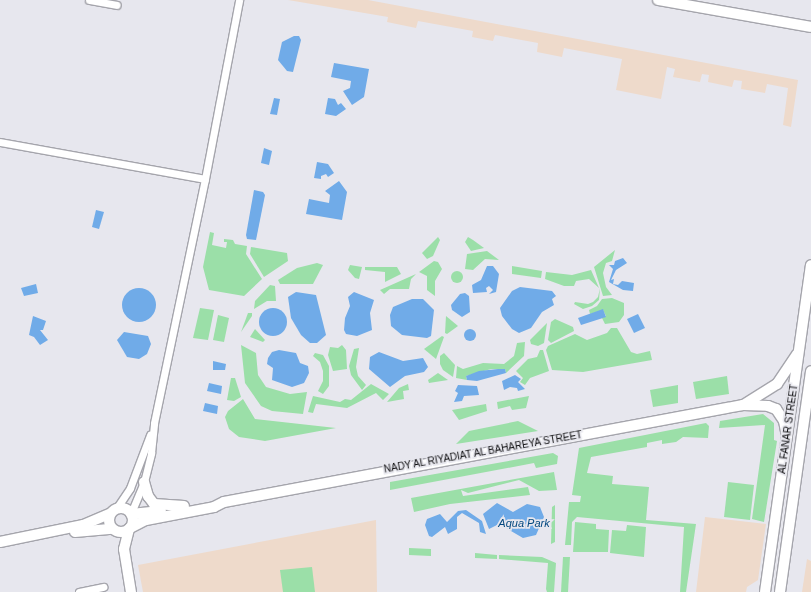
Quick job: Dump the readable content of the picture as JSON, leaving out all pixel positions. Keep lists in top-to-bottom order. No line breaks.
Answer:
{"streets":{"main road":["AL FANAR STREET","NADY AL RIYADIAT AL BAHAREYA STREET"]},"crossings":[["AL FANAR STREET","NADY AL RIYADIAT AL BAHAREYA STREET"]],"water":["Aqua Park"]}
